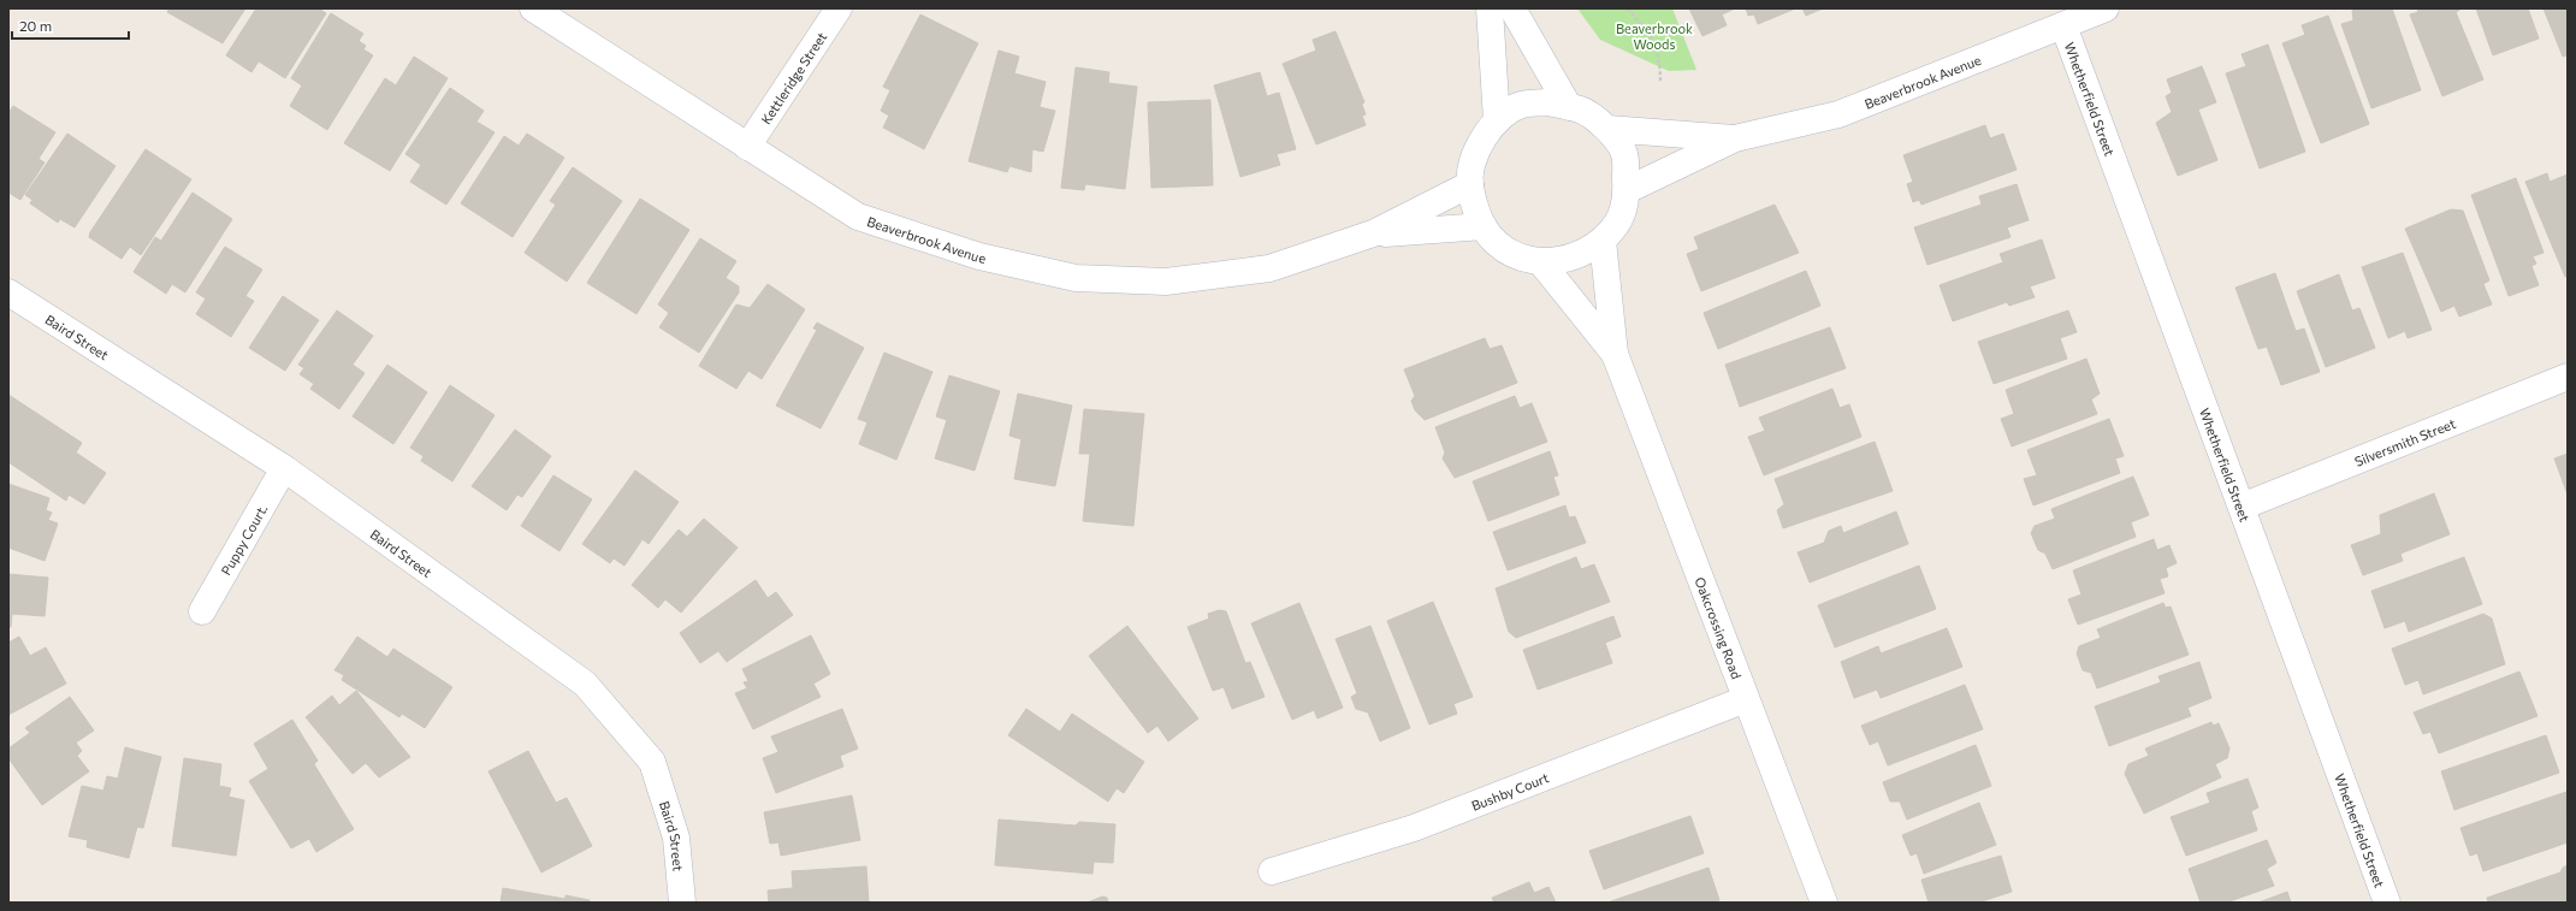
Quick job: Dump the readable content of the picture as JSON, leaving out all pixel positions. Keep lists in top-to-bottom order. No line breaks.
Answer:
{"streets":{"street":["Kettleridge Street","Beaverbrook Avenue","Whetherfield Street","Baird Street","Silversmith Street","Puppy Court.","Oakcrossing Road","Bushby Court"]},"crossings":[["Kettleridge Street","Beaverbrook Avenue"],["Beaverbrook Avenue","Whetherfield Street"],["Beaverbrook Avenue","Oakcrossing Road"],["Whetherfield Street","Silversmith Street"],["Baird Street","Puppy Court."],["Oakcrossing Road","Bushby Court"]],"parks":["Beaverbrook Woods"],"scale_bar":"20 m"}
